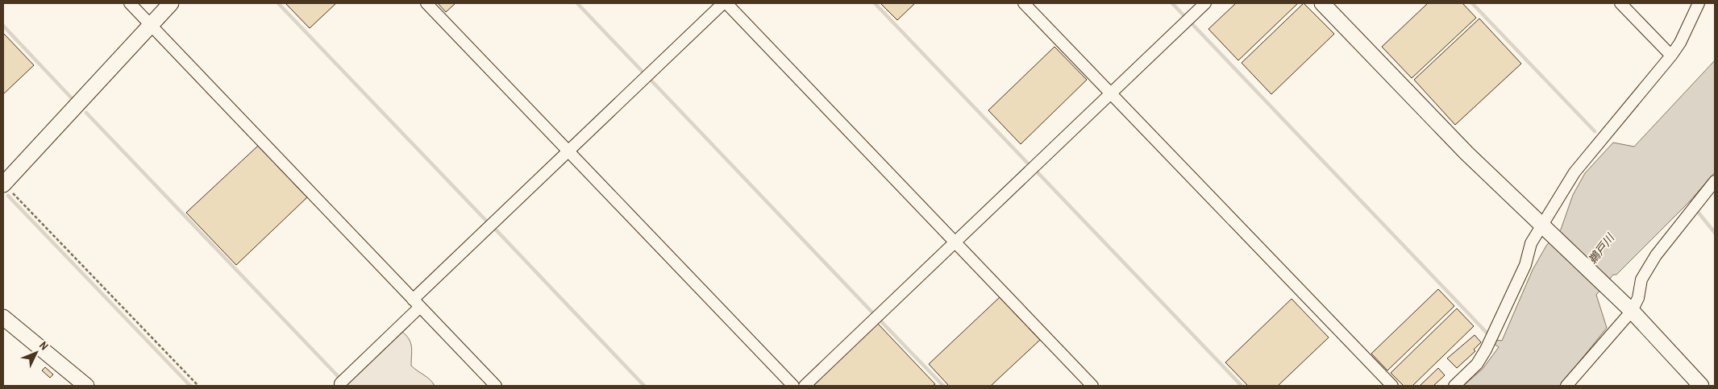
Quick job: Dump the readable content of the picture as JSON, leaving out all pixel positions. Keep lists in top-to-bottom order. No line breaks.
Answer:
{"water":["鵜戸川"],"north":"top right"}
